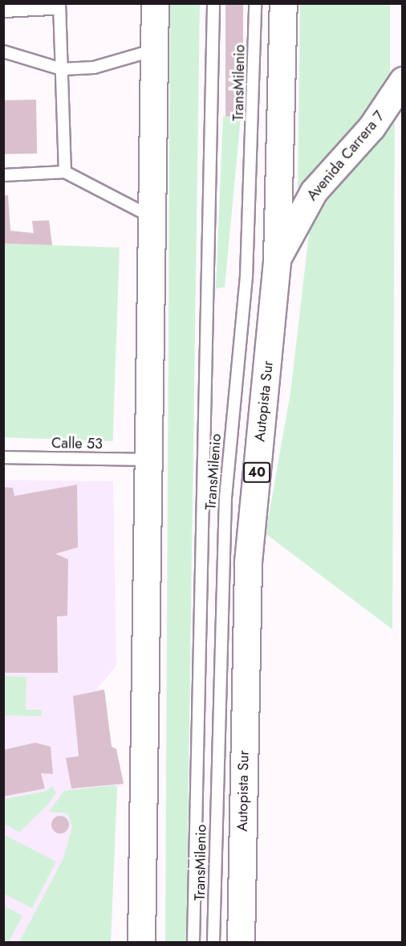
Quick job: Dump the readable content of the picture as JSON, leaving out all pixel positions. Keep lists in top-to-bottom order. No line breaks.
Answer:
{"streets":{"main road":["Avenida Carrera 7","Autopista Sur","40"],"lane":["TransMilenio","Calle 53"]},"crossings":[["Avenida Carrera 7","Autopista Sur"]]}
